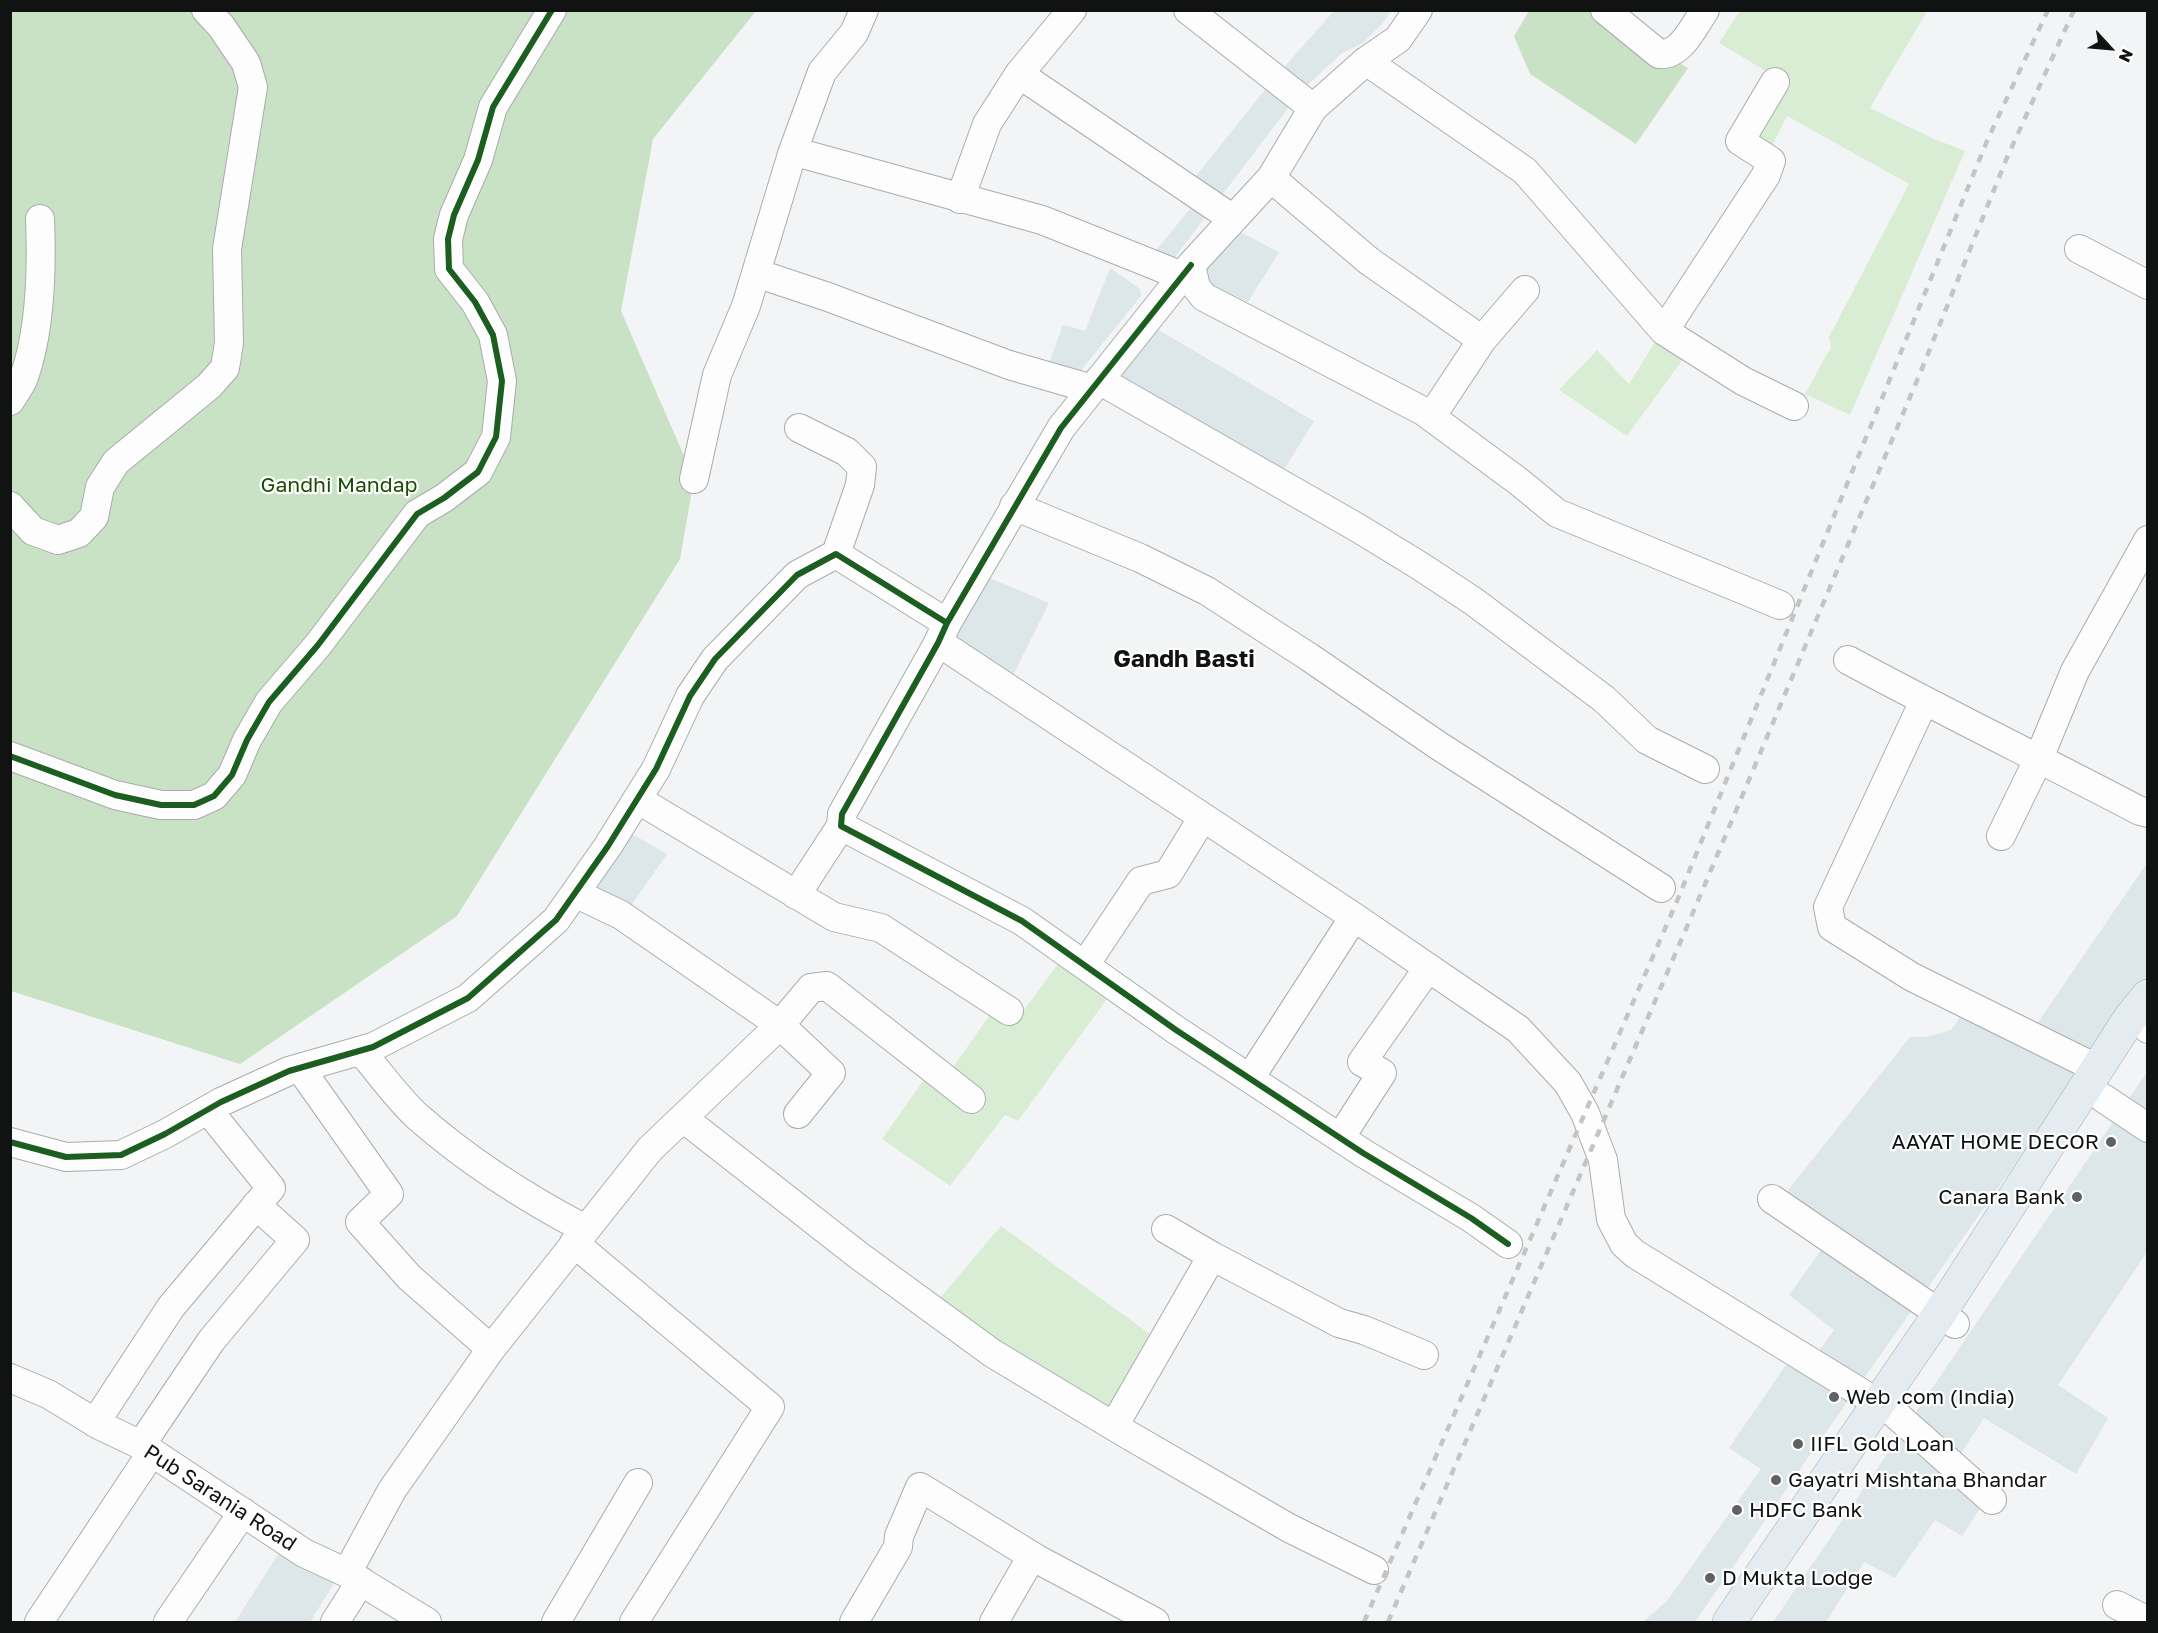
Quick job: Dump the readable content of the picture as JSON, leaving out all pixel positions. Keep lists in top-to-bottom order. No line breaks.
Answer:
{"streets":{"street":["Pub Sarania Road"]},"districts":["Gandh Basti"],"parks":["Gandhi Mandap"],"places":["AAYAT HOME DECOR","Canara Bank","Web .com (India)","IIFL Gold Loan","Gayatri Mishtana Bhandar","HDFC Bank","D Mukta Lodge"],"north":"bottom right"}
